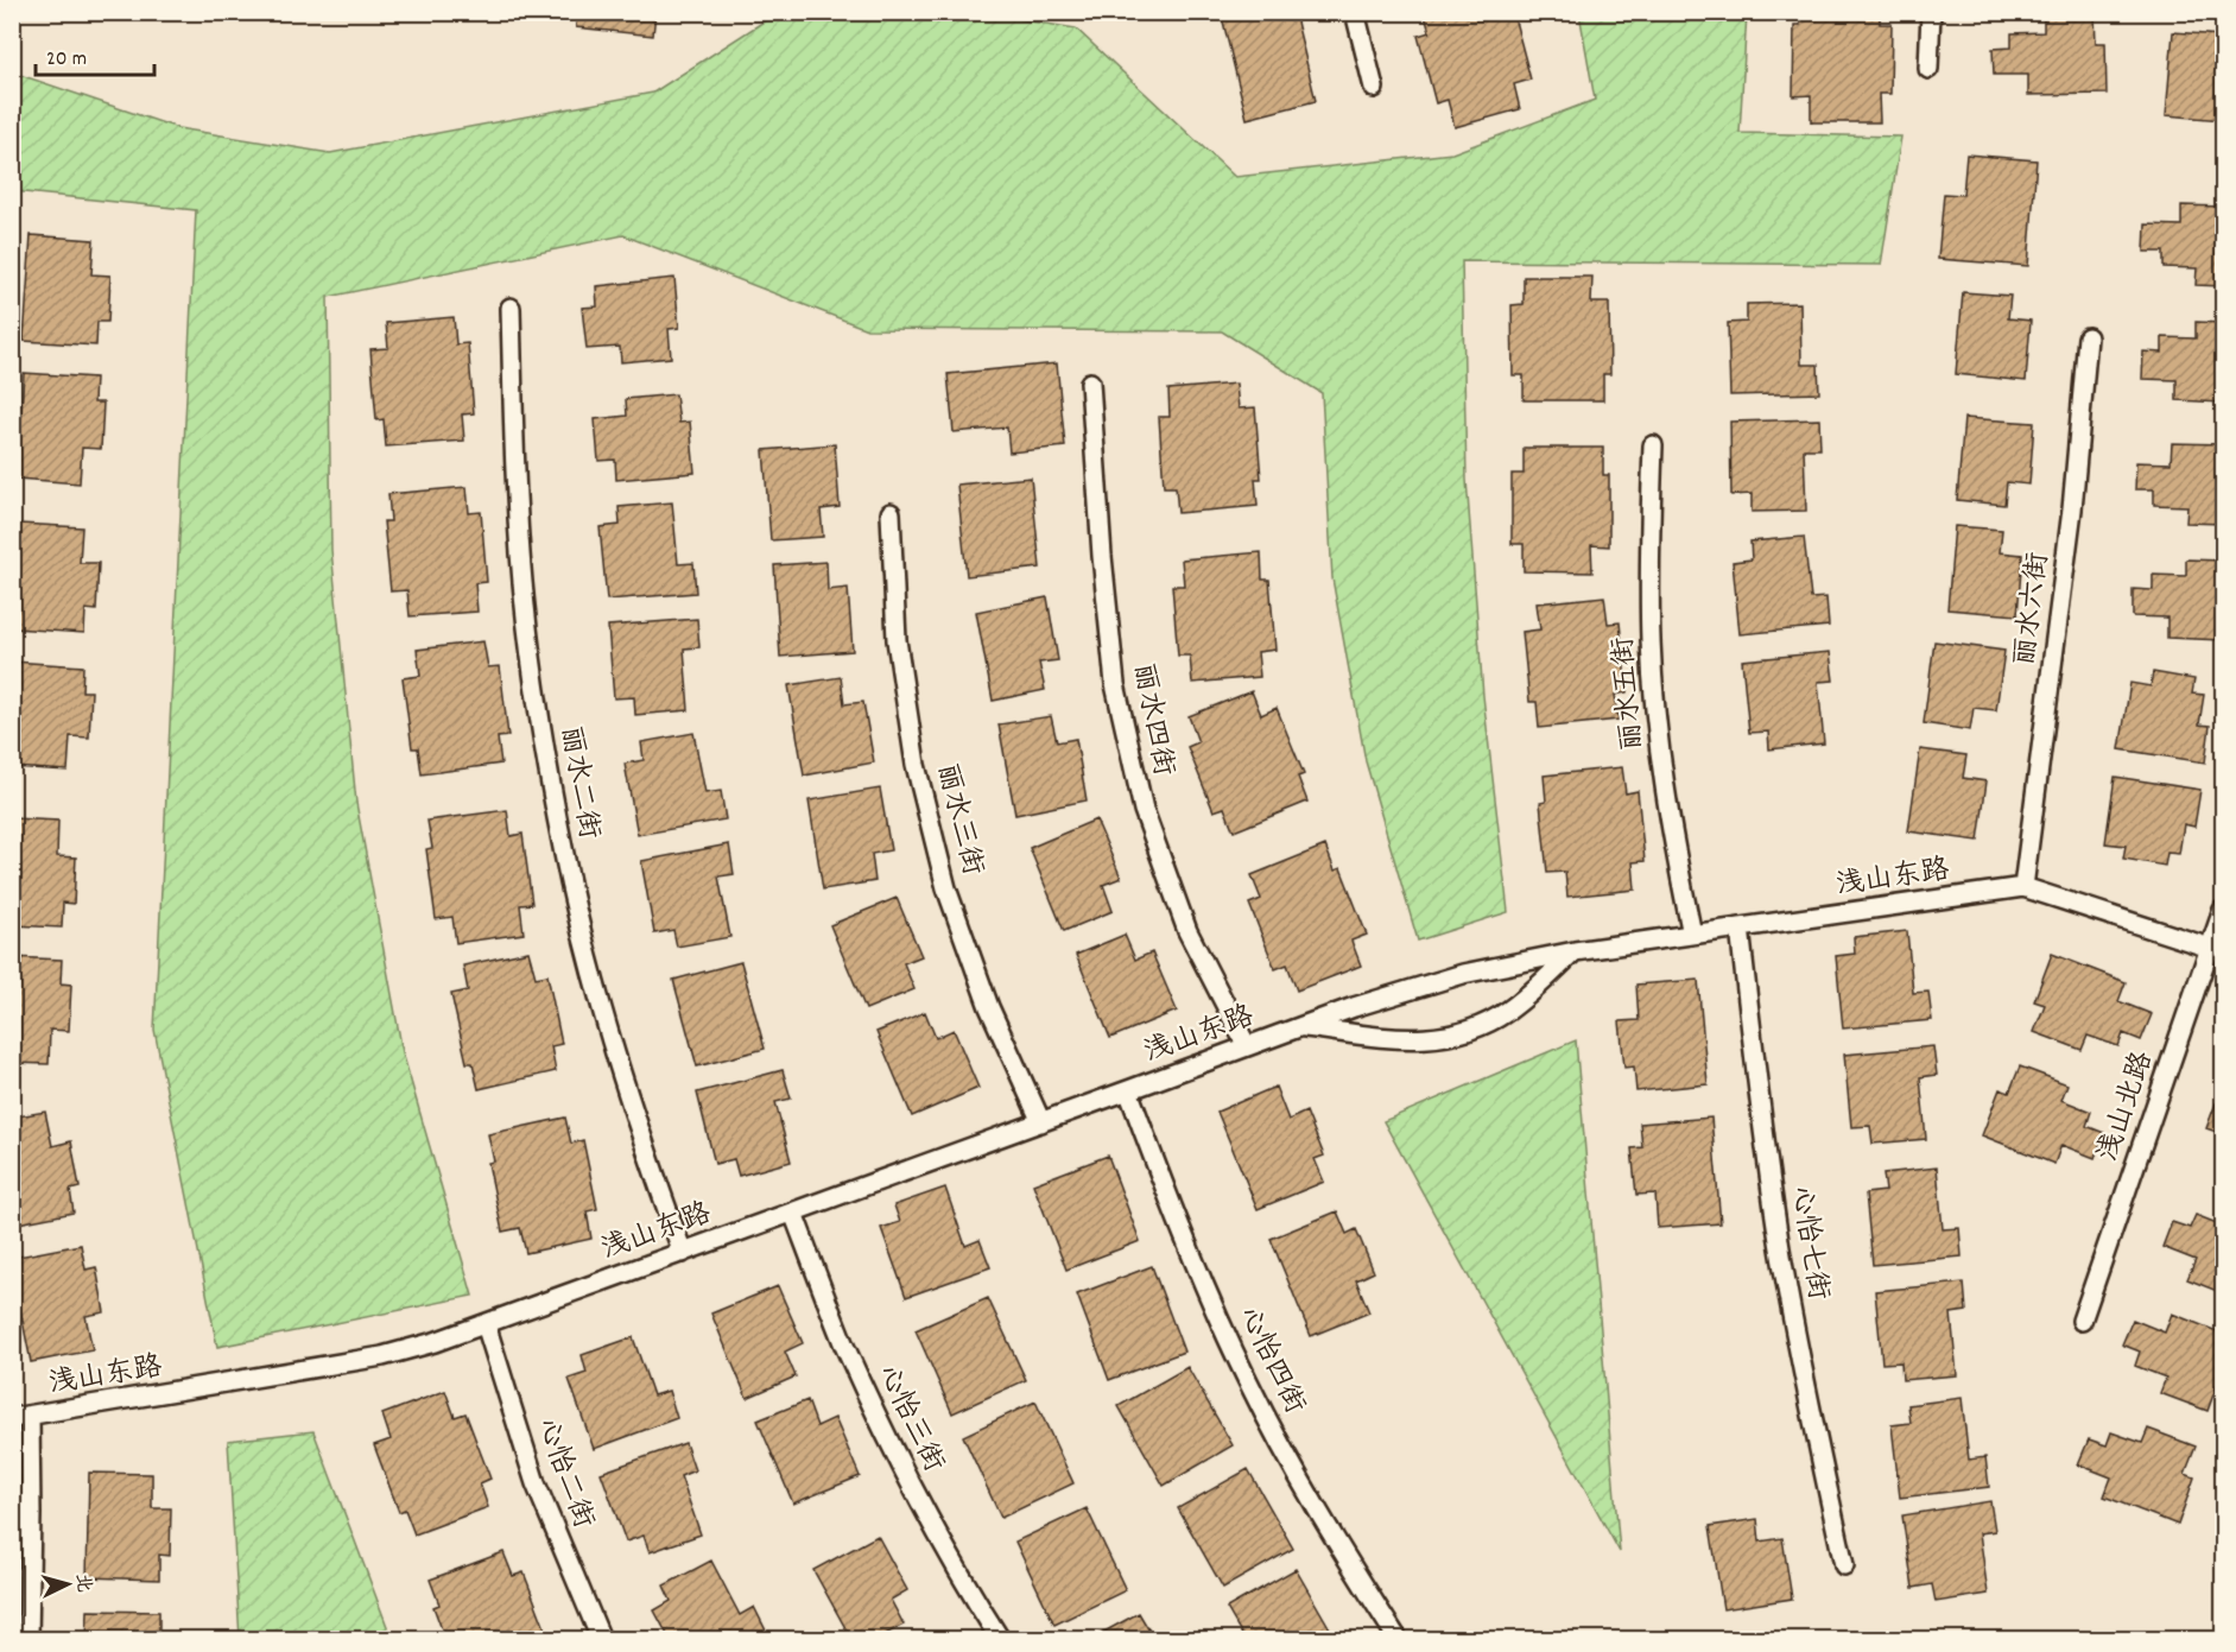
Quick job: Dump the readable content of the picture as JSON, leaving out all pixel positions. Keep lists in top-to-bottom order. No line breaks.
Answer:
{"streets":{"lane":["丽水六街","丽水五街","丽水四街","丽水二街","丽水三街","浅山东路","浅山北路","心怡七街","心怡四街","心怡三街","心怡二街"]},"crossings":[["丽水六街","浅山东路"],["丽水五街","浅山东路"],["丽水四街","浅山东路"],["丽水二街","浅山东路"],["丽水三街","浅山东路"],["浅山东路","浅山北路"],["浅山东路","心怡七街"],["浅山东路","心怡四街"],["浅山东路","心怡三街"],["浅山东路","心怡二街"]],"scale_bar":"20 m","north":"right"}
